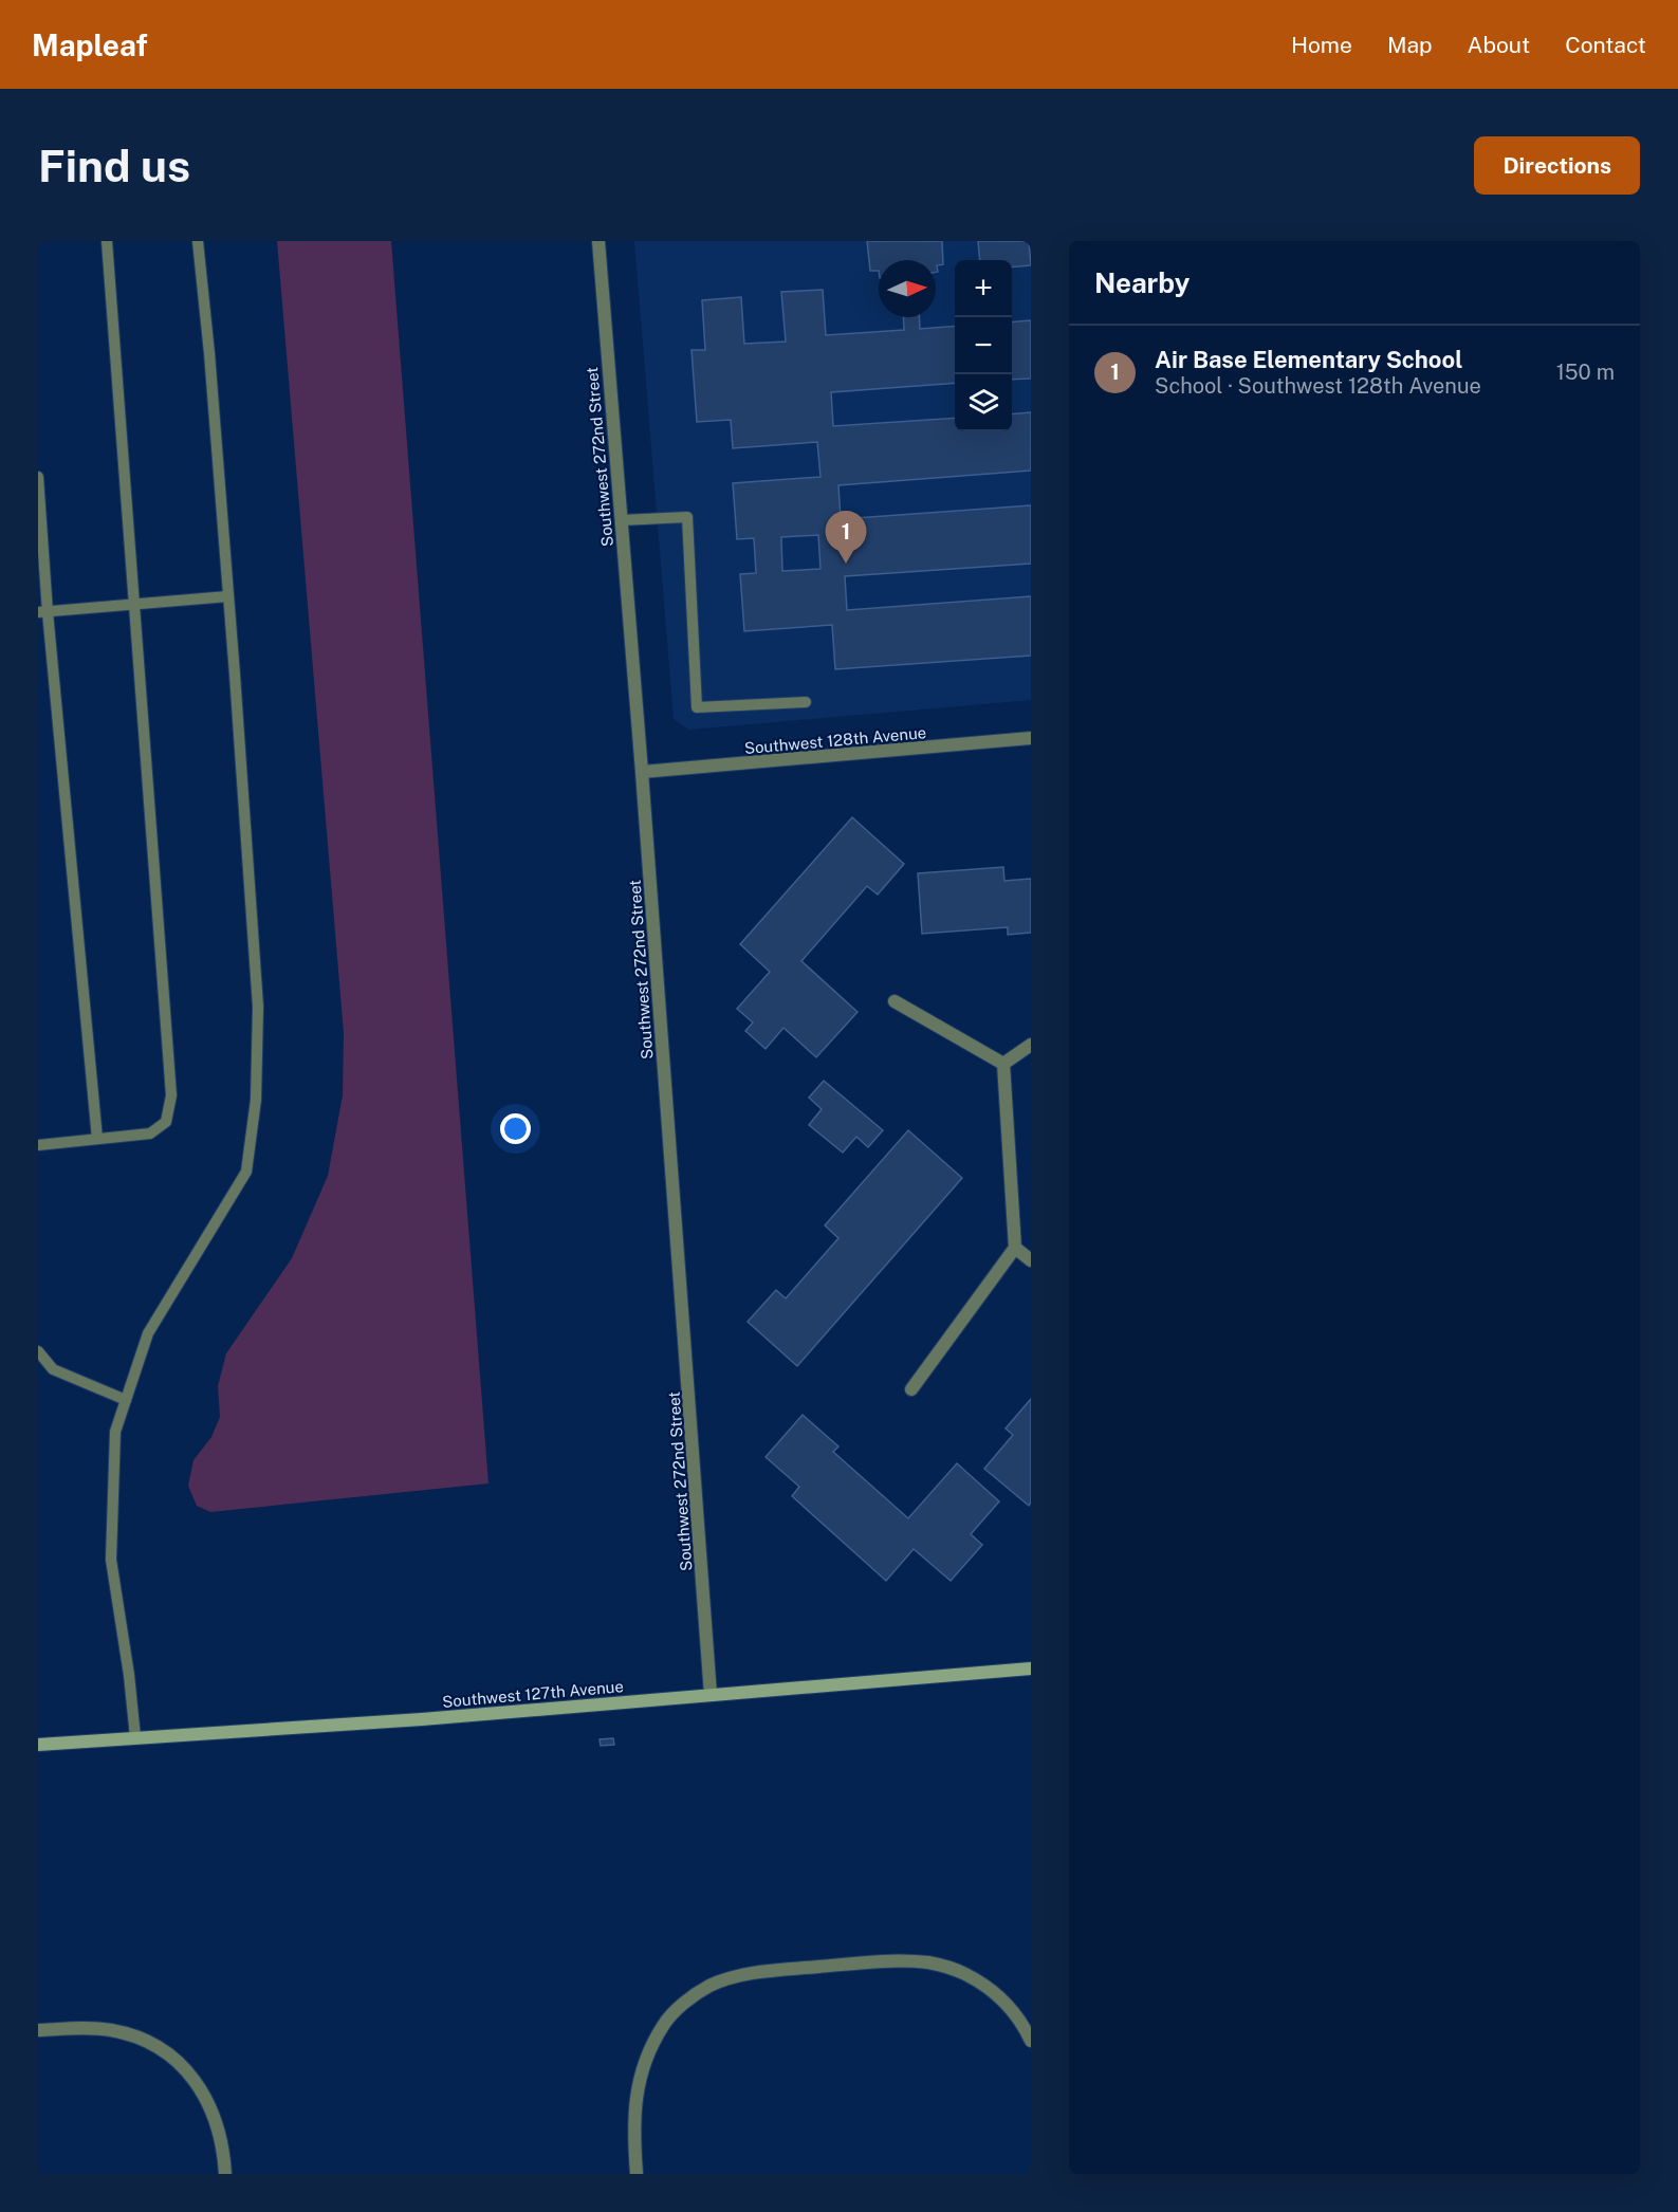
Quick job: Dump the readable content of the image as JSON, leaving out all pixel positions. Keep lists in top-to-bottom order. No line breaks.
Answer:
{"streets":{"main road":["Southwest 127th Avenue"],"street":["Southwest 272nd Street","Southwest 128th Avenue"]},"crossings":[["Southwest 272nd Street","Southwest 128th Avenue"],["Southwest 272nd Street","Southwest 127th Avenue"]],"north":"right","page":{"header":"Mapleaf","nav":["Home","Map","About","Contact"],"buttons":"Directions","title":"Find us","heading":"Nearby","map_buttons":["+","−"],"list":[{"mark":"1","name":"Air Base Elementary School","note":"School · Southwest 128th Avenue","value":"150 m"}],"pins":"1"}}
